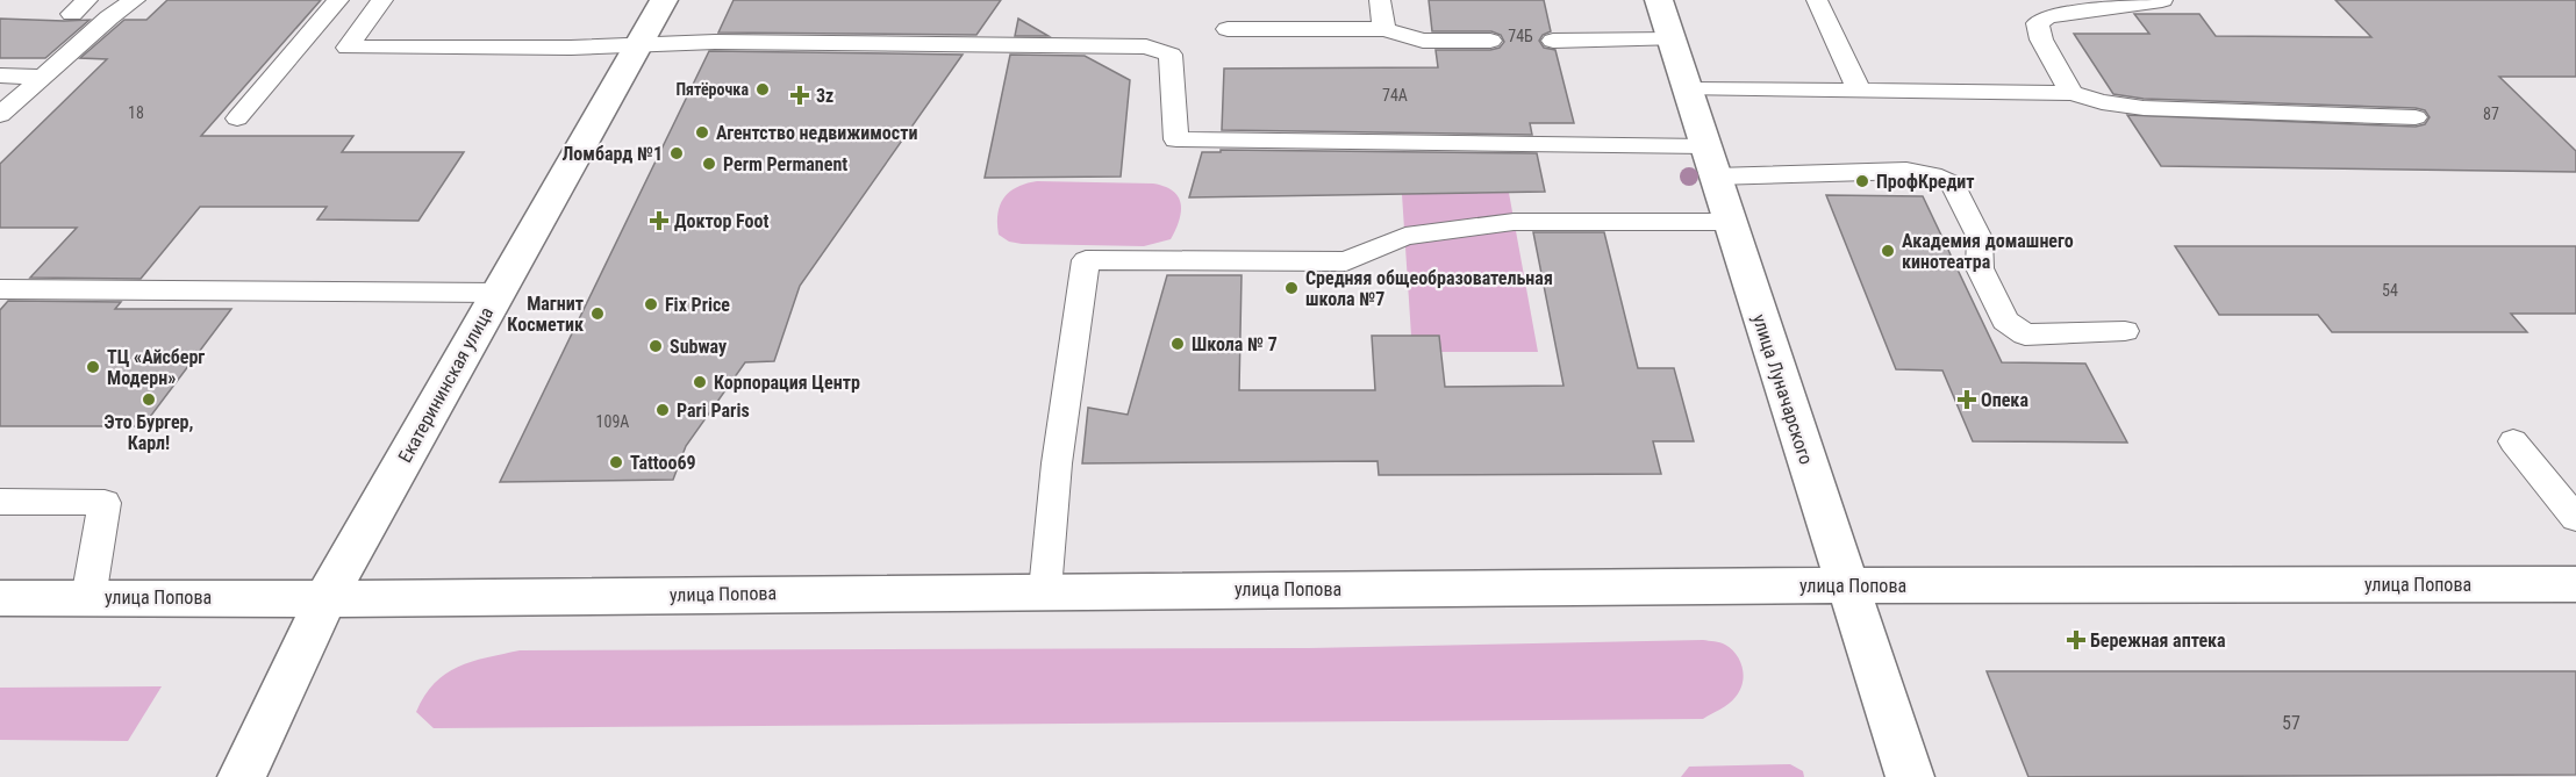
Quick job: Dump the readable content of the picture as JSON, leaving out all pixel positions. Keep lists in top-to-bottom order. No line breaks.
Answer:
{"streets":{"main road":["Екатерининская улица","улица Луначарского","улица Попова"]},"crossings":[["Екатерининская улица","улица Попова"],["улица Луначарского","улица Попова"]],"places":{"other":["Пятёрочка","Агентство недвижимости","Ломбард №1","Perm Permanent","ПрофКредит","Академия домашнего кинотеатра","Средняя общеобразовательная школа №7","Fix Price","Магнит Косметик","Школа № 7","Subway","ТЦ «Айсберг Модерн»","Корпорация Центр","Это Бургер, Карл!","Pari Paris","Tattoo69"],"health":["3z","Доктор Foot","Опека","Бережная аптека"]},"house_numbers":["74Б","74А","18","87","54","109А","57"]}
